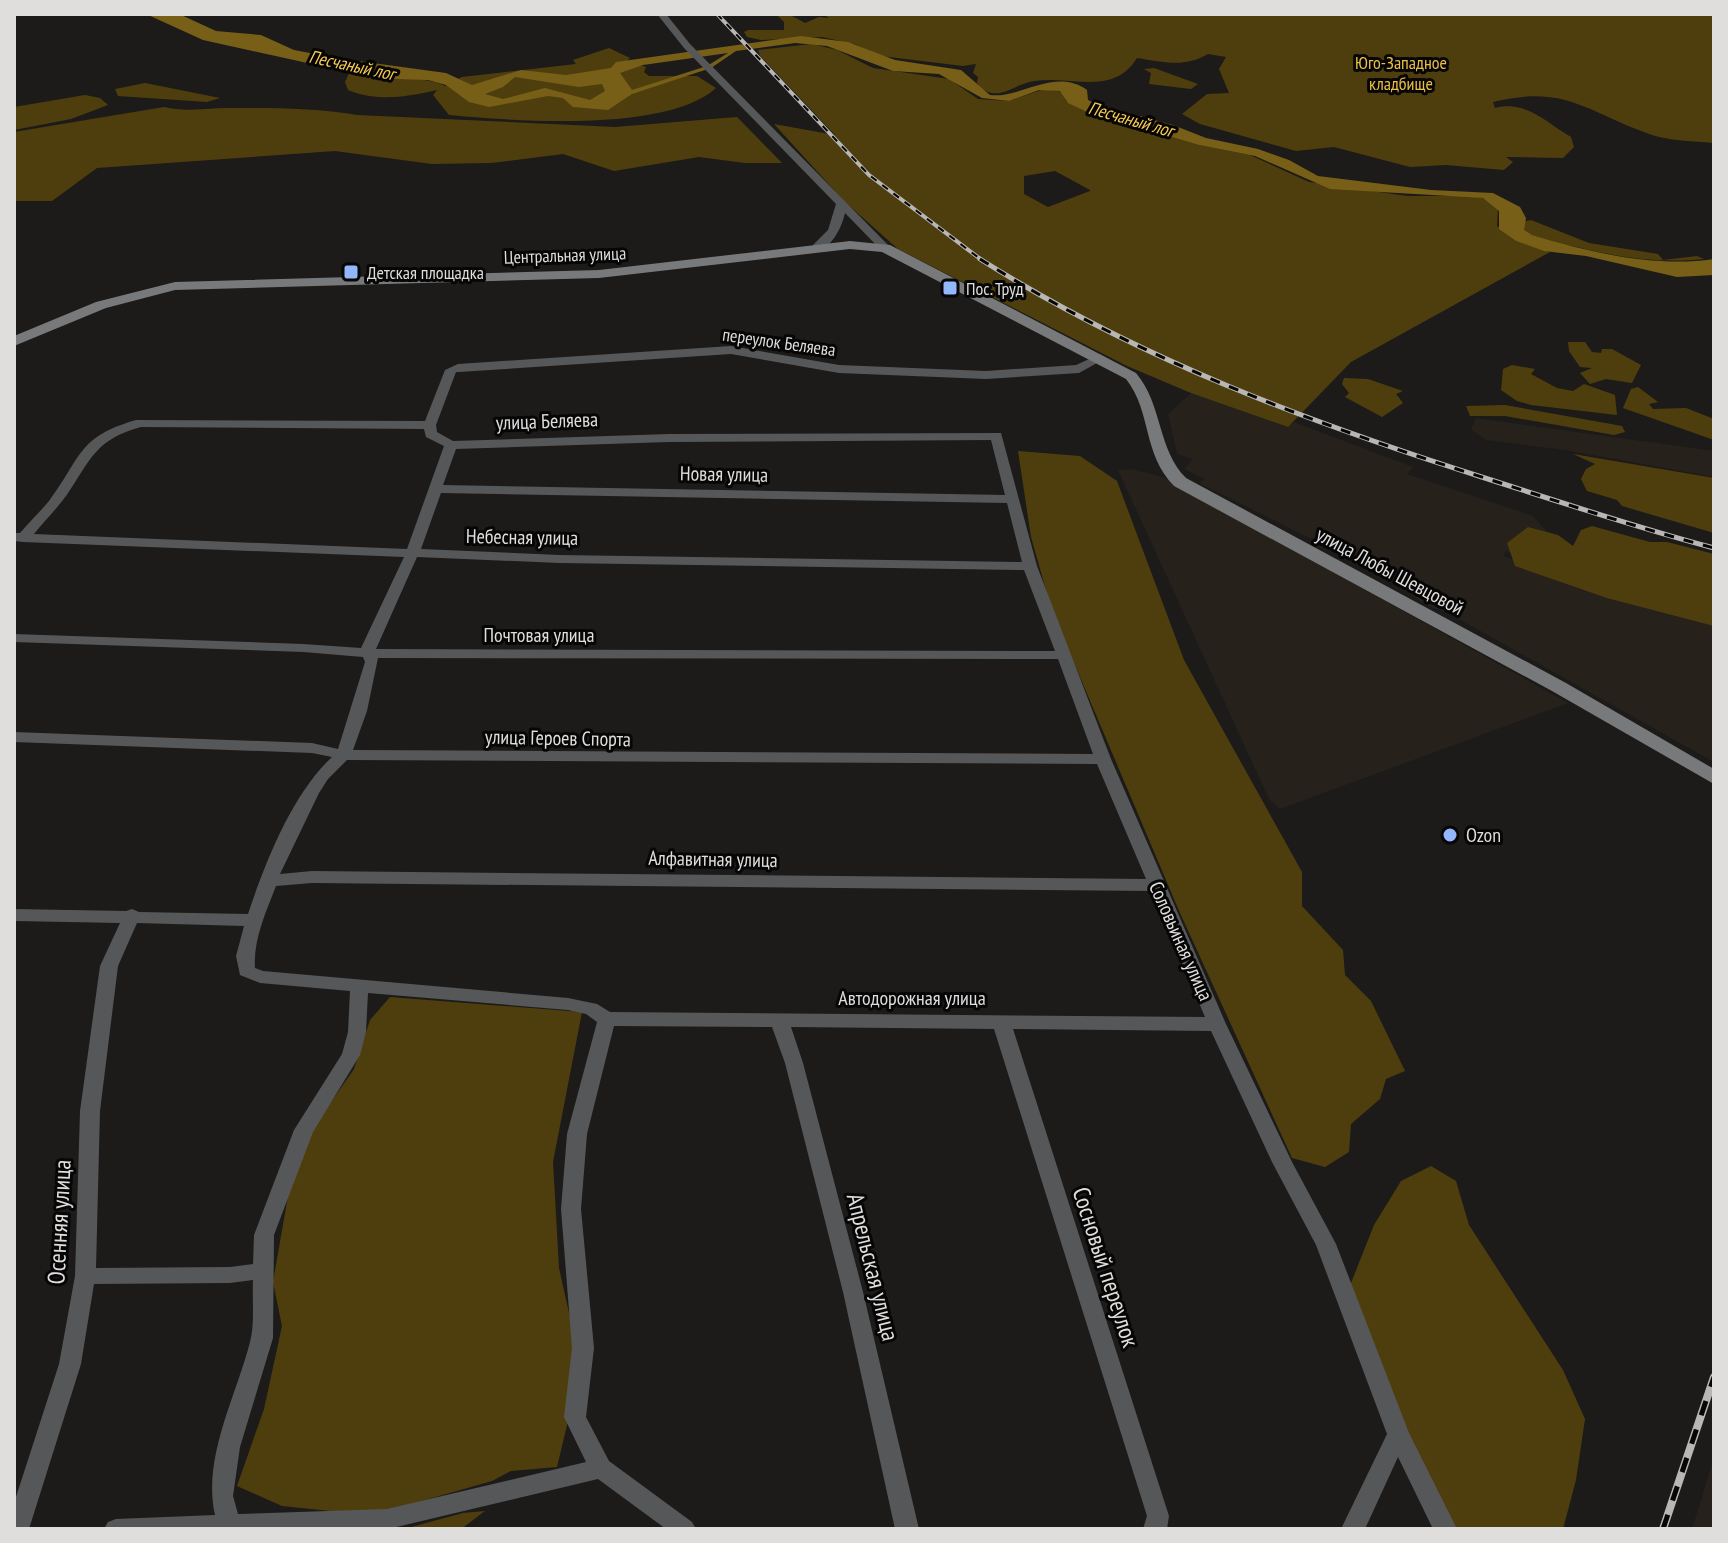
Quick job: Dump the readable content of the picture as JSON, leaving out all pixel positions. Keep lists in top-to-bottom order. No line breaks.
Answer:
{"streets":{"street":["Центральная улица","переулок Беляева","улица Беляева","Новая улица","Небесная улица","улица Любы Шевцовой","Почтовая улица","улица Героев Спорта","Алфавитная улица","Соловьиная улица","Автодорожная улица","Осенняя улица","Апрельская улица","Сосновый переулок"]},"crossings":[["Центральная улица","улица Любы Шевцовой"],["переулок Беляева","улица Любы Шевцовой"],["улица Беляева","Соловьиная улица"],["Новая улица","Соловьиная улица"],["Небесная улица","Соловьиная улица"],["Почтовая улица","Соловьиная улица"],["улица Героев Спорта","Соловьиная улица"],["Алфавитная улица","Соловьиная улица"],["Соловьиная улица","Автодорожная улица"],["Автодорожная улица","Апрельская улица"],["Автодорожная улица","Сосновый переулок"]],"water":["Песчаный лог"],"parks":["Юго-Западное кладбище"],"places":{"transit":["Детская площадка","Пос. Труд"],"other":["Ozon"]}}
